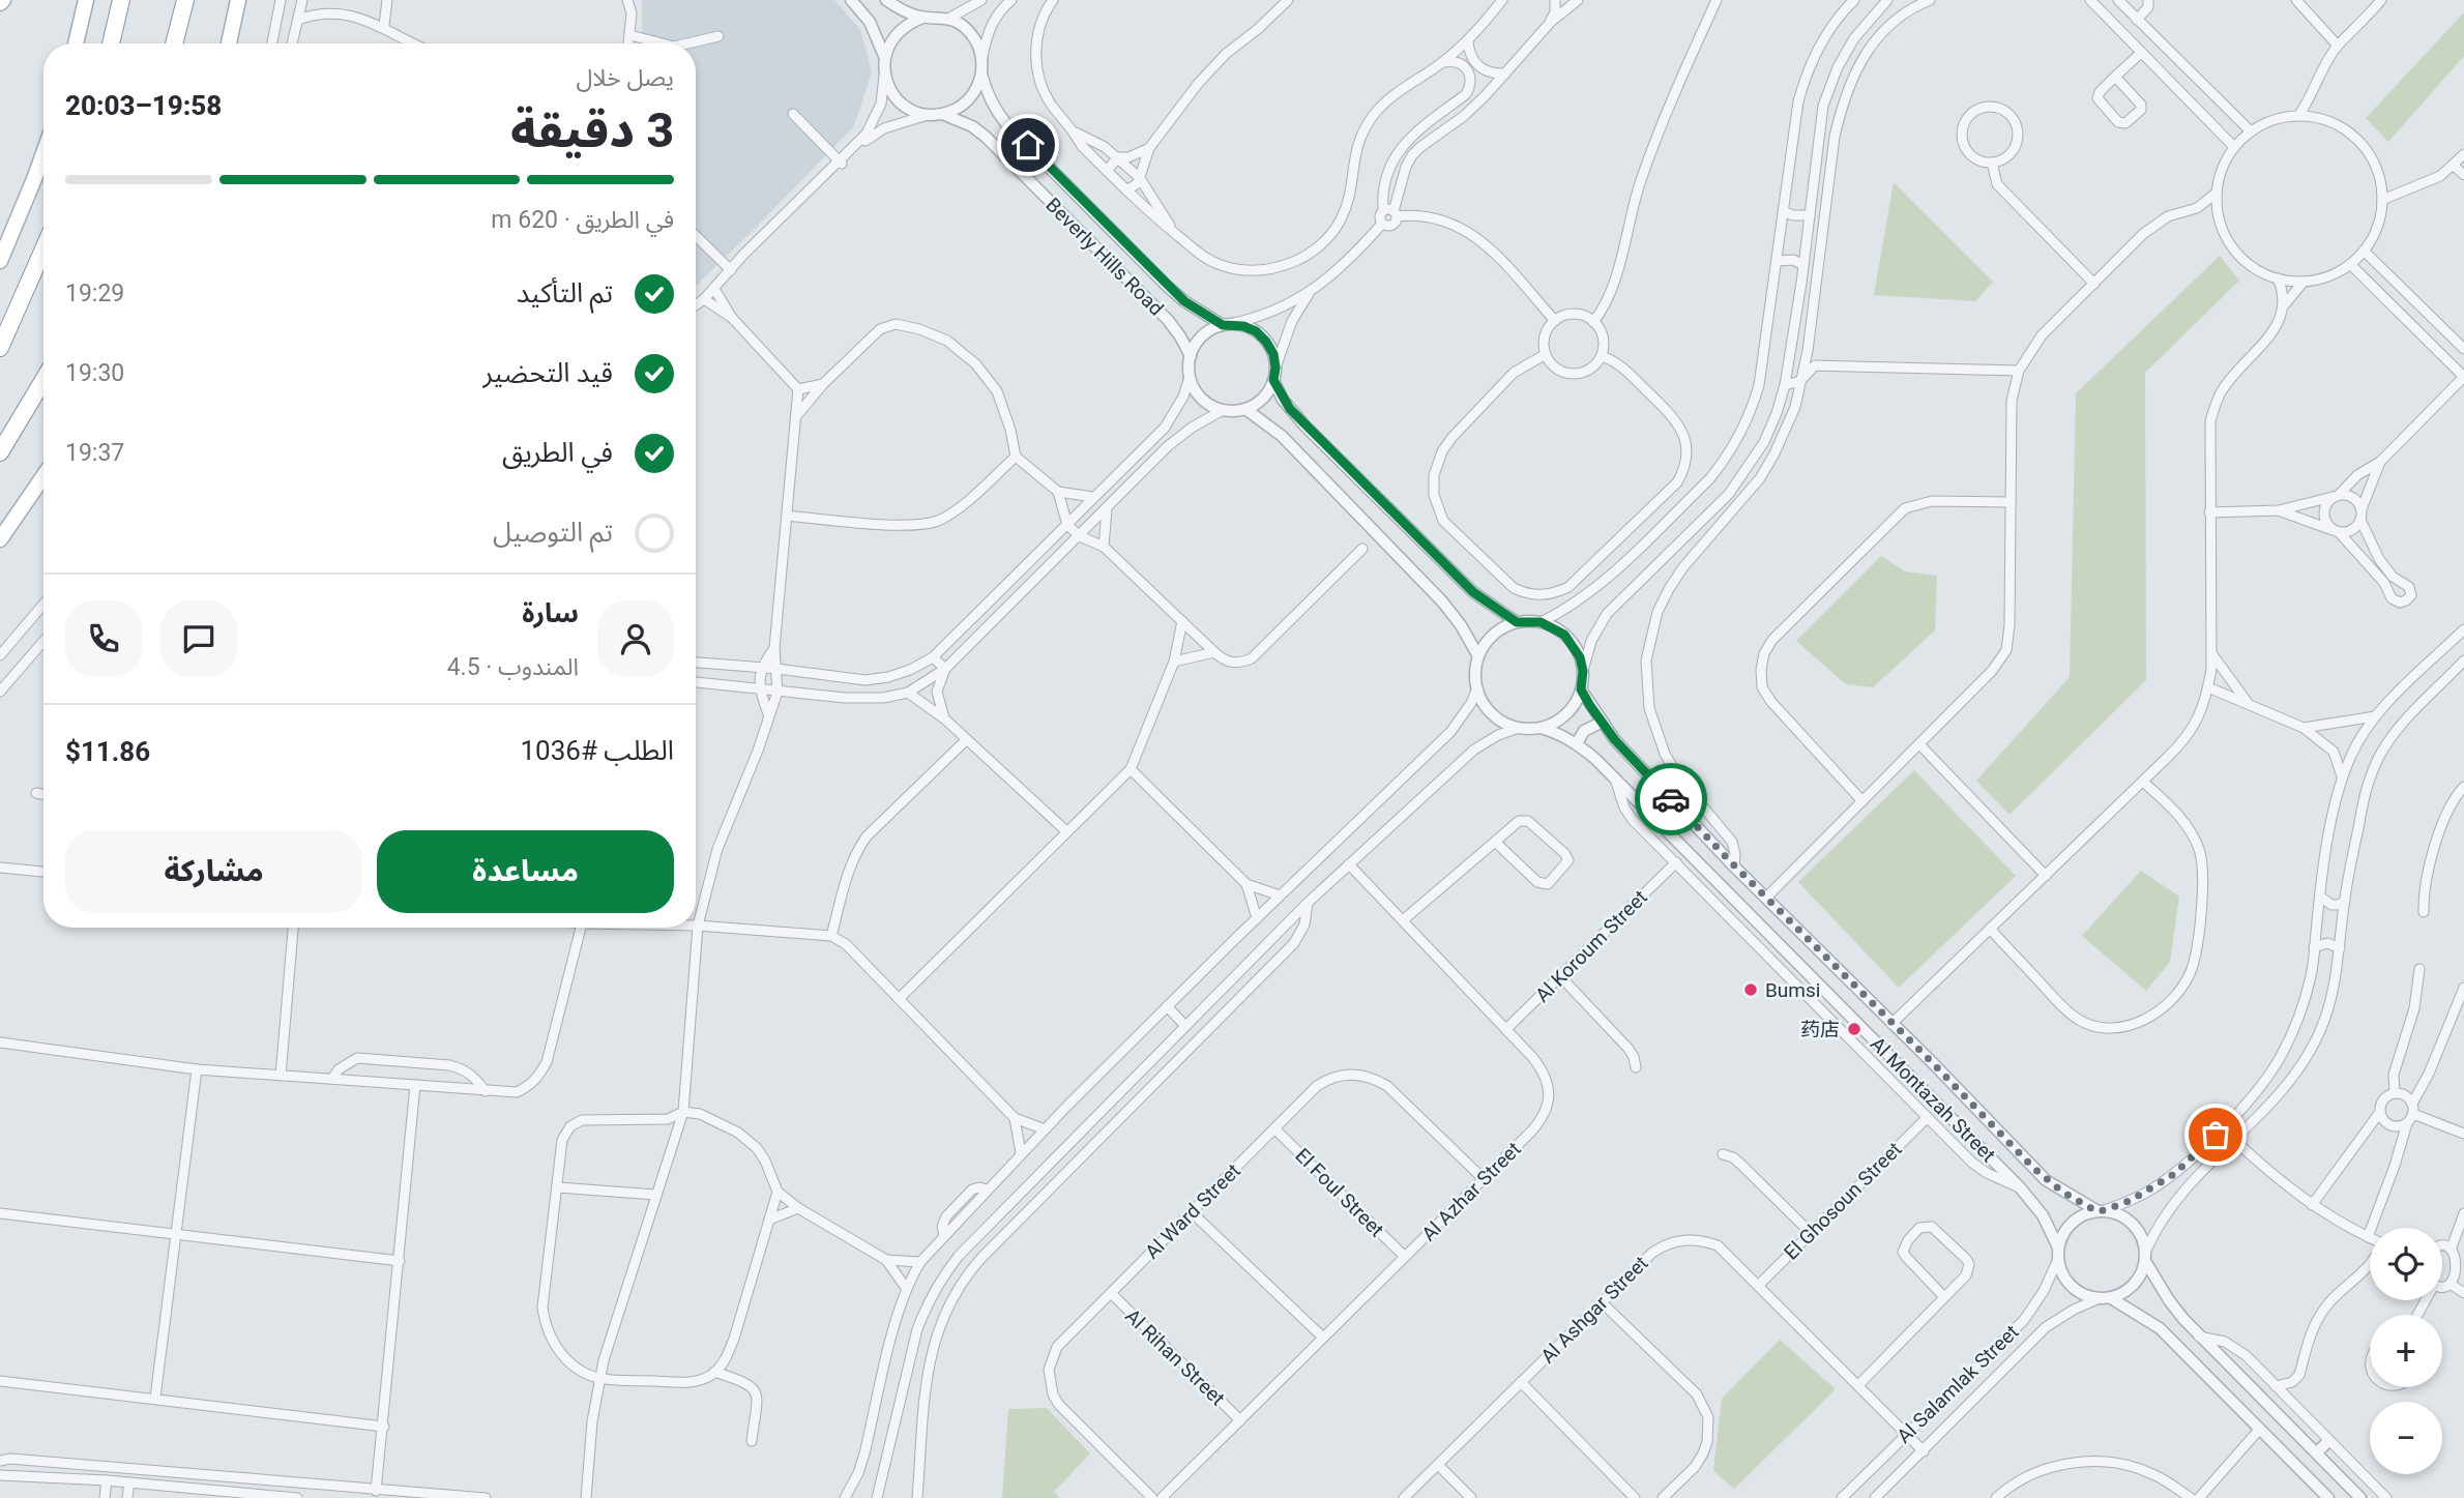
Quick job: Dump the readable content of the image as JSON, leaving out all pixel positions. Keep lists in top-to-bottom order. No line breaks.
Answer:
{"streets":{"street":["Beverly Hills Road","Al Koroum Street","Al Montazah Street","Al Azhar Street","El Foul Street","El Ghosoun Street","Al Ward Street","Al Ashgar Street","Al Rihan Street","Al Salamlak Street"]},"crossings":[["Al Koroum Street","Al Azhar Street"],["Al Montazah Street","Al Salamlak Street"],["Al Azhar Street","El Foul Street"],["Al Azhar Street","Al Ward Street"],["Al Azhar Street","Al Rihan Street"],["El Foul Street","Al Ward Street"],["El Ghosoun Street","Al Ashgar Street"],["Al Ward Street","Al Rihan Street"],["Al Ashgar Street","Al Salamlak Street"]],"places":["Bumsi","药店"],"page":{"heading":["3 دقيقة","يصل خلال","19:58–20:03"],"panel":["سارة","المندوب · 4.5","الطلب #1036","$11.86"],"bar":"في الطريق · 620 m","list":[["تم التأكيد","19:29"],["قيد التحضير","19:30"],["في الطريق","19:37"],"تم التوصيل"],"buttons":["مساعدة","مشاركة"],"map_buttons":["+","−"]}}
